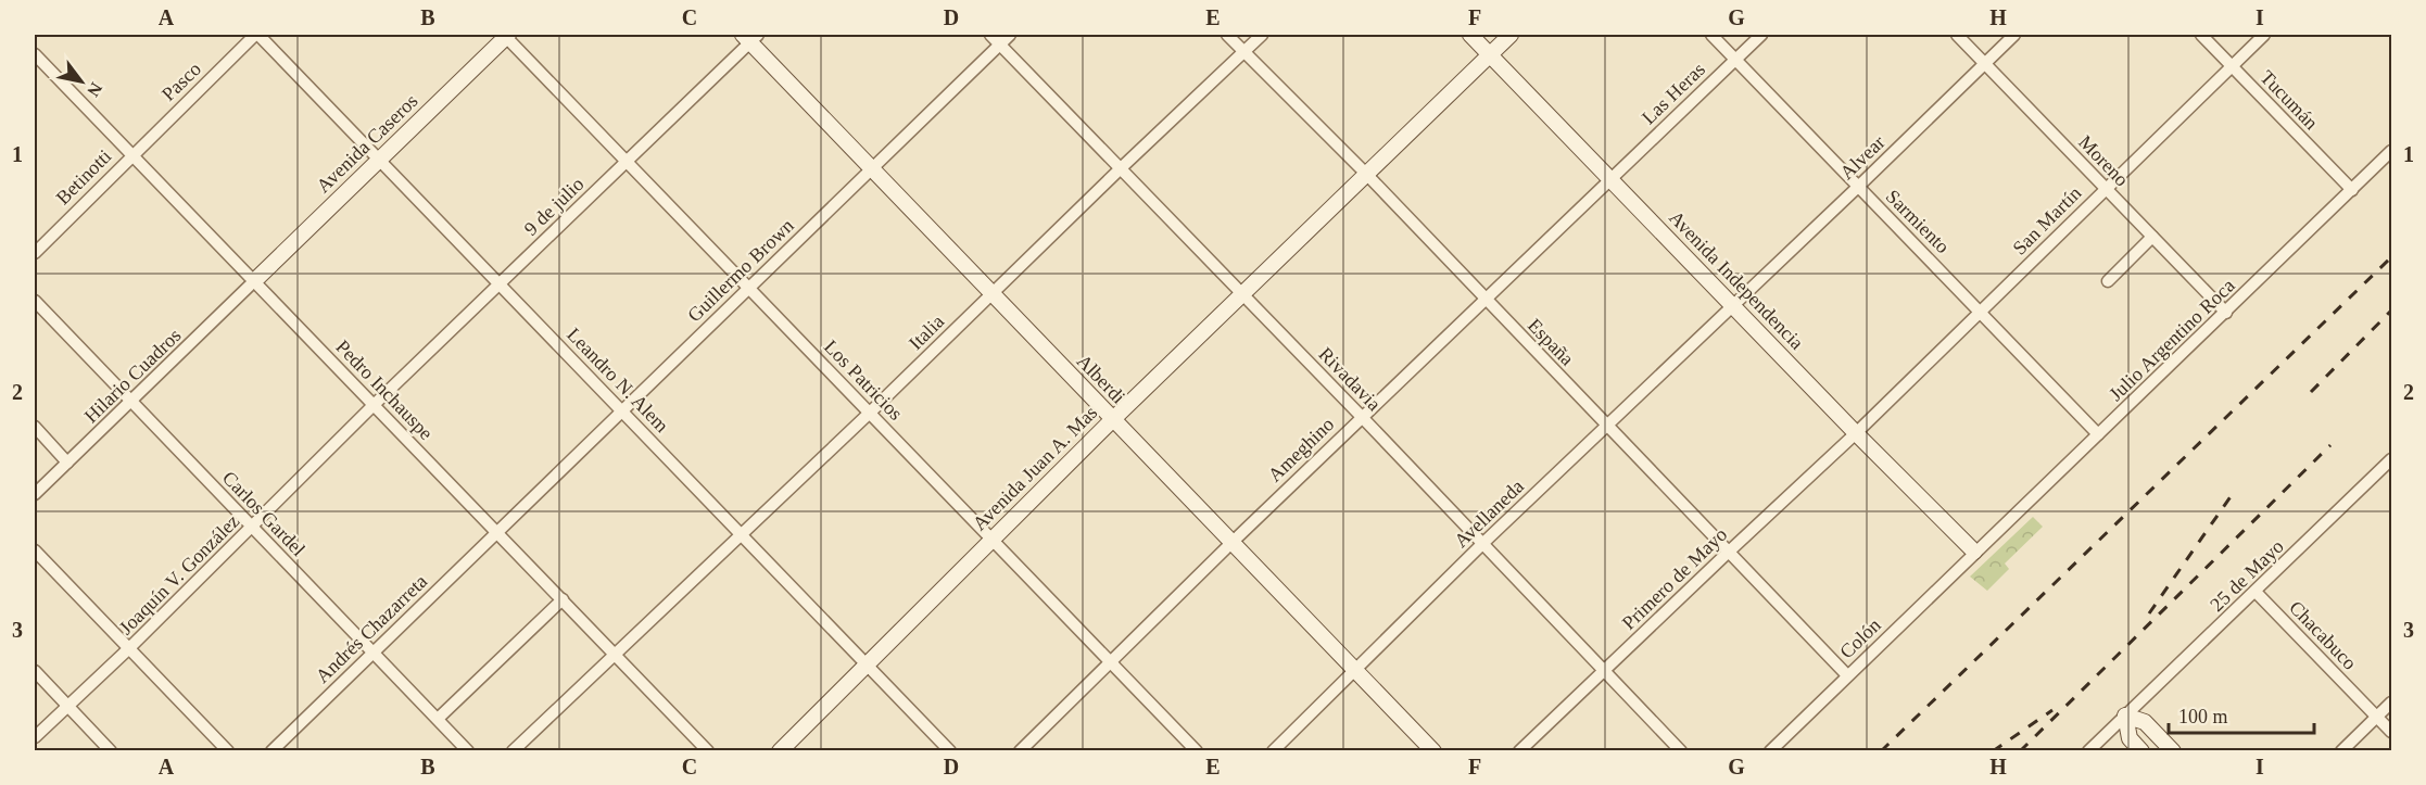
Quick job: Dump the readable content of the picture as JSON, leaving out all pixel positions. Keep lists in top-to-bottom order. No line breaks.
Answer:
{"streets":{"main road":["Avenida Caseros","Avenida Independencia","Alberdi","Avenida Juan A. Mas"],"street":["Pasco","Las Heras","Tucumán","Alvear","Moreno","Betinotti","9 de julio","San Martín","Sarmiento","Guillermo Brown","Italia","Julio Argentino Roca","España","Hilario Cuadros","Rivadavia","Leandro N. Alem","Los Patricios","Pedro Inchauspe","Ameghino","Carlos Gardel","Avellaneda","Joaquín V. González","25 de Mayo","Primero de Mayo","Andrés Chazarreta","Chacabuco","Colón"]},"crossings":[["Pasco","Betinotti"],["Pasco","Leandro N. Alem"],["Pasco","Pedro Inchauspe"],["Las Heras","Sarmiento"],["Las Heras","Avenida Independencia"],["Las Heras","Ameghino"],["Tucumán","San Martín"],["Tucumán","Julio Argentino Roca"],["Avenida Caseros","Hilario Cuadros"],["Avenida Caseros","Leandro N. Alem"],["Avenida Caseros","Los Patricios"],["Avenida Caseros","Pedro Inchauspe"],["Alvear","Moreno"],["Alvear","Sarmiento"],["Alvear","Avenida Independencia"],["Alvear","Avellaneda"],["Moreno","San Martín"],["Moreno","Julio Argentino Roca"],["Betinotti","Pedro Inchauspe"],["9 de julio","Alberdi"],["9 de julio","Leandro N. Alem"],["9 de julio","Los Patricios"],["9 de julio","Pedro Inchauspe"],["9 de julio","Joaquín V. González"],["San Martín","Sarmiento"],["San Martín","Avenida Independencia"],["San Martín","Primero de Mayo"],["Sarmiento","Julio Argentino Roca"],["Guillermo Brown","Alberdi"],["Guillermo Brown","Rivadavia"],["Guillermo Brown","Leandro N. Alem"],["Guillermo Brown","Los Patricios"],["Guillermo Brown","Pedro Inchauspe"],["Guillermo Brown","Andrés Chazarreta"],["Avenida Independencia","Julio Argentino Roca"],["Avenida Independencia","Ameghino"],["Avenida Independencia","Avenida Juan A. Mas"],["Avenida Independencia","Avellaneda"],["Avenida Independencia","Primero de Mayo"],["Avenida Independencia","Colón"],["Italia","España"],["Italia","Alberdi"],["Italia","Rivadavia"],["Italia","Leandro N. Alem"],["Italia","Los Patricios"],["Italia","Pedro Inchauspe"],["Julio Argentino Roca","Colón"],["España","Ameghino"],["España","Avenida Juan A. Mas"],["España","Avellaneda"],["España","Primero de Mayo"],["España","Colón"],["Hilario Cuadros","Pedro Inchauspe"],["Hilario Cuadros","Carlos Gardel"],["Alberdi","Ameghino"],["Alberdi","Avenida Juan A. Mas"],["Alberdi","Avellaneda"],["Rivadavia","Ameghino"],["Rivadavia","Avenida Juan A. Mas"],["Rivadavia","Avellaneda"],["Rivadavia","Primero de Mayo"],["Leandro N. Alem","Avenida Juan A. Mas"],["Los Patricios","Ameghino"],["Los Patricios","Avenida Juan A. Mas"],["Pedro Inchauspe","Joaquín V. González"],["Pedro Inchauspe","Andrés Chazarreta"],["Carlos Gardel","Joaquín V. González"],["Carlos Gardel","Andrés Chazarreta"],["25 de Mayo","Chacabuco"]],"scale_bar":"100 m","north":"bottom right","grid":{"columns":["A","B","C","D","E","F","G","H","I"],"rows":["1","2","3"]}}
